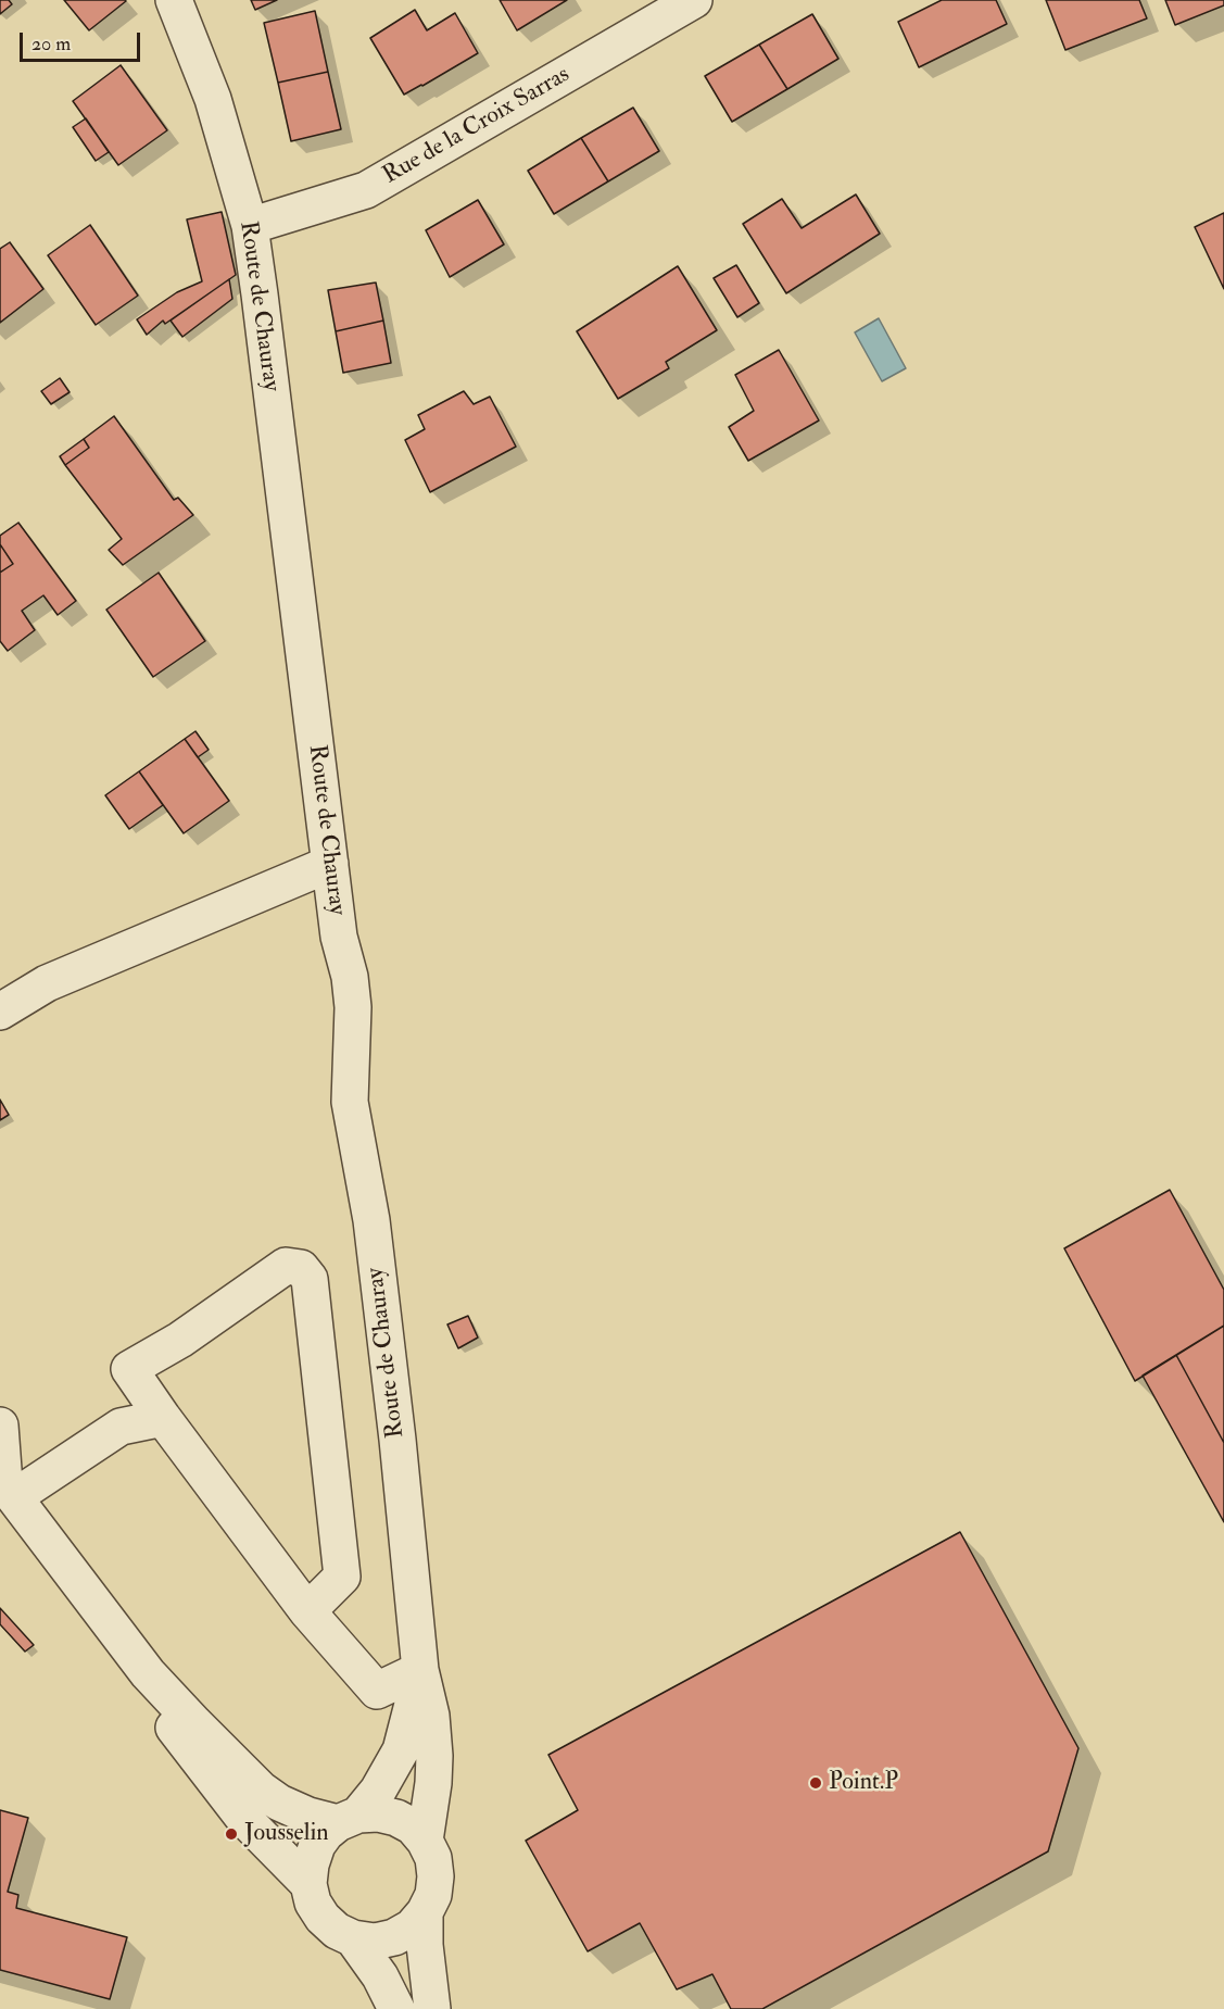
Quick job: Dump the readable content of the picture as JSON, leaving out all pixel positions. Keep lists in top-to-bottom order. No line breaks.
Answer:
{"streets":{"street":["Rue de la Croix Sarras","Route de Chauray"]},"crossings":[["Rue de la Croix Sarras","Route de Chauray"]],"places":["Point.P","Jousselin"],"scale_bar":"20 m"}
